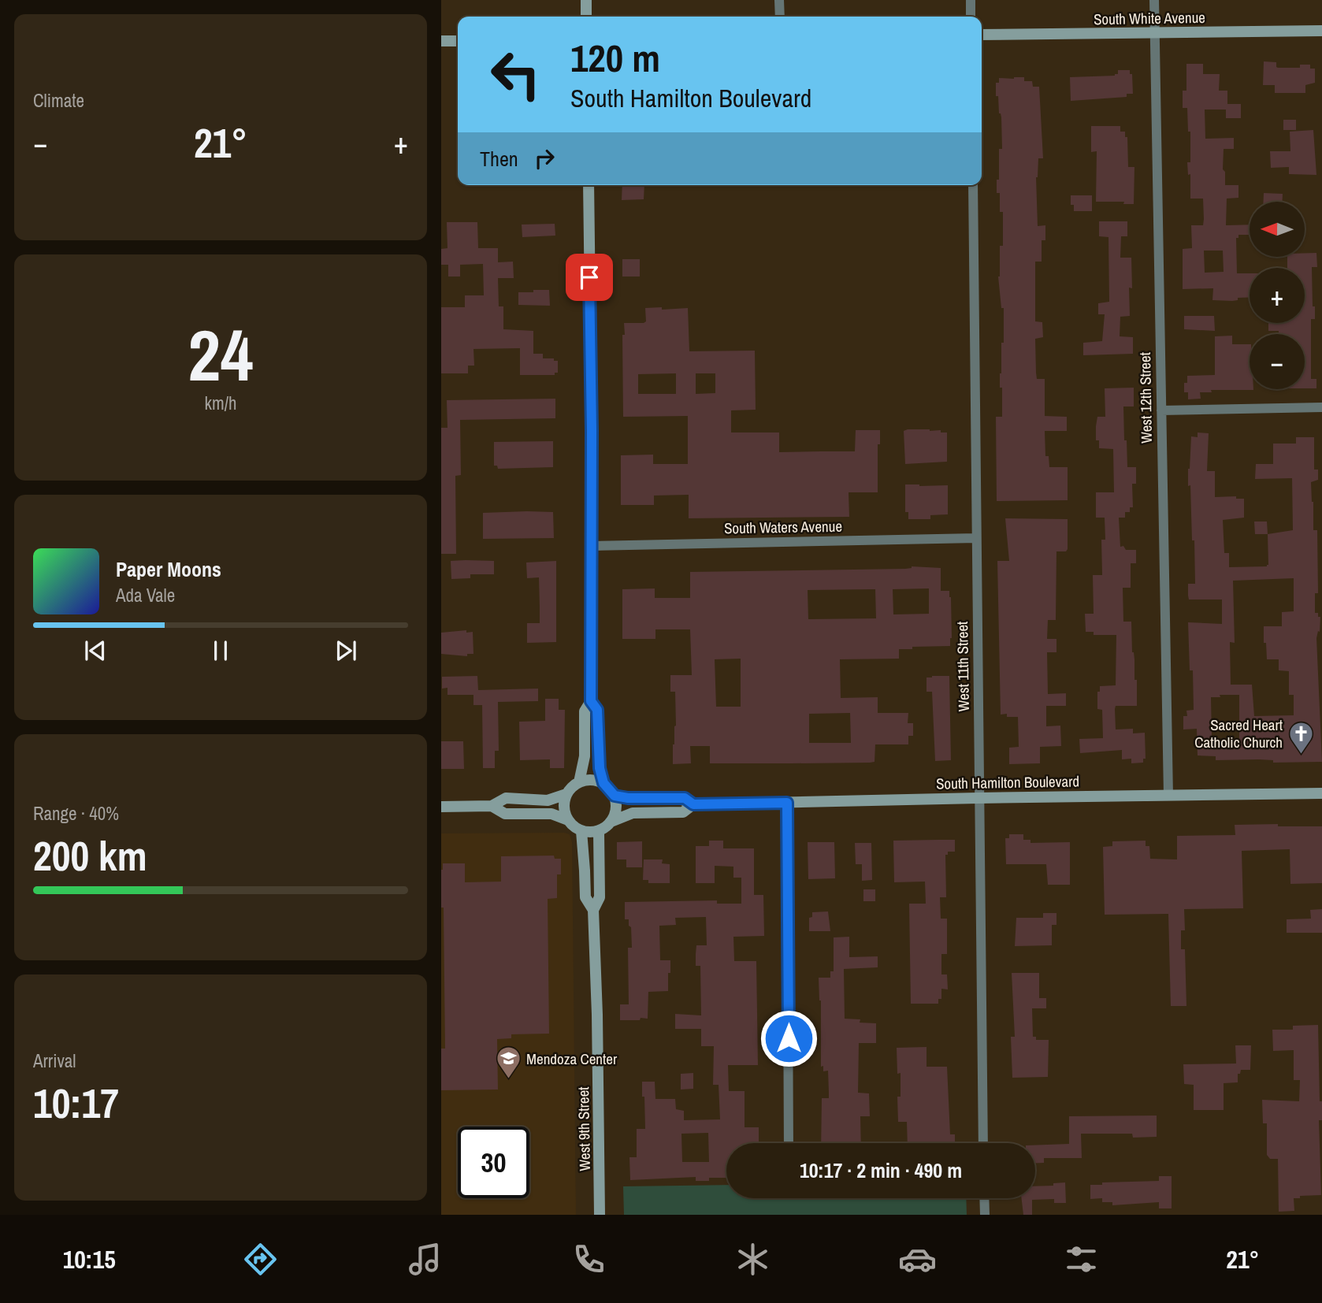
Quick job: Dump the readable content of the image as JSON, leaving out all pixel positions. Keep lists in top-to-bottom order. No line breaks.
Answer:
{"streets":{"street":["South White Avenue","West 12th Street","South Waters Avenue","West 11th Street","South Hamilton Boulevard","West 9th Street"]},"crossings":[["South White Avenue","West 12th Street"],["West 12th Street","South Hamilton Boulevard"],["South Waters Avenue","West 11th Street"],["West 11th Street","South Hamilton Boulevard"],["South Hamilton Boulevard","West 9th Street"]],"places":{"church":["Sacred Heart Catholic Church"],"school or university":["Mendoza Center"]},"north":"left","page":{"tile":["Climate",["24","km/h"],["Range · 40%","200 km"],["Arrival","10:17"]],"turn":["120 m","South Hamilton Boulevard"],"heat":["−","21°","+"],"then":"Then","map_buttons":["+","−"],"song":["Paper Moons","Ada Vale"],"limit":"30","trip":"10:17 · 2 min · 490 m","tabs":["10:15","21°"]}}
